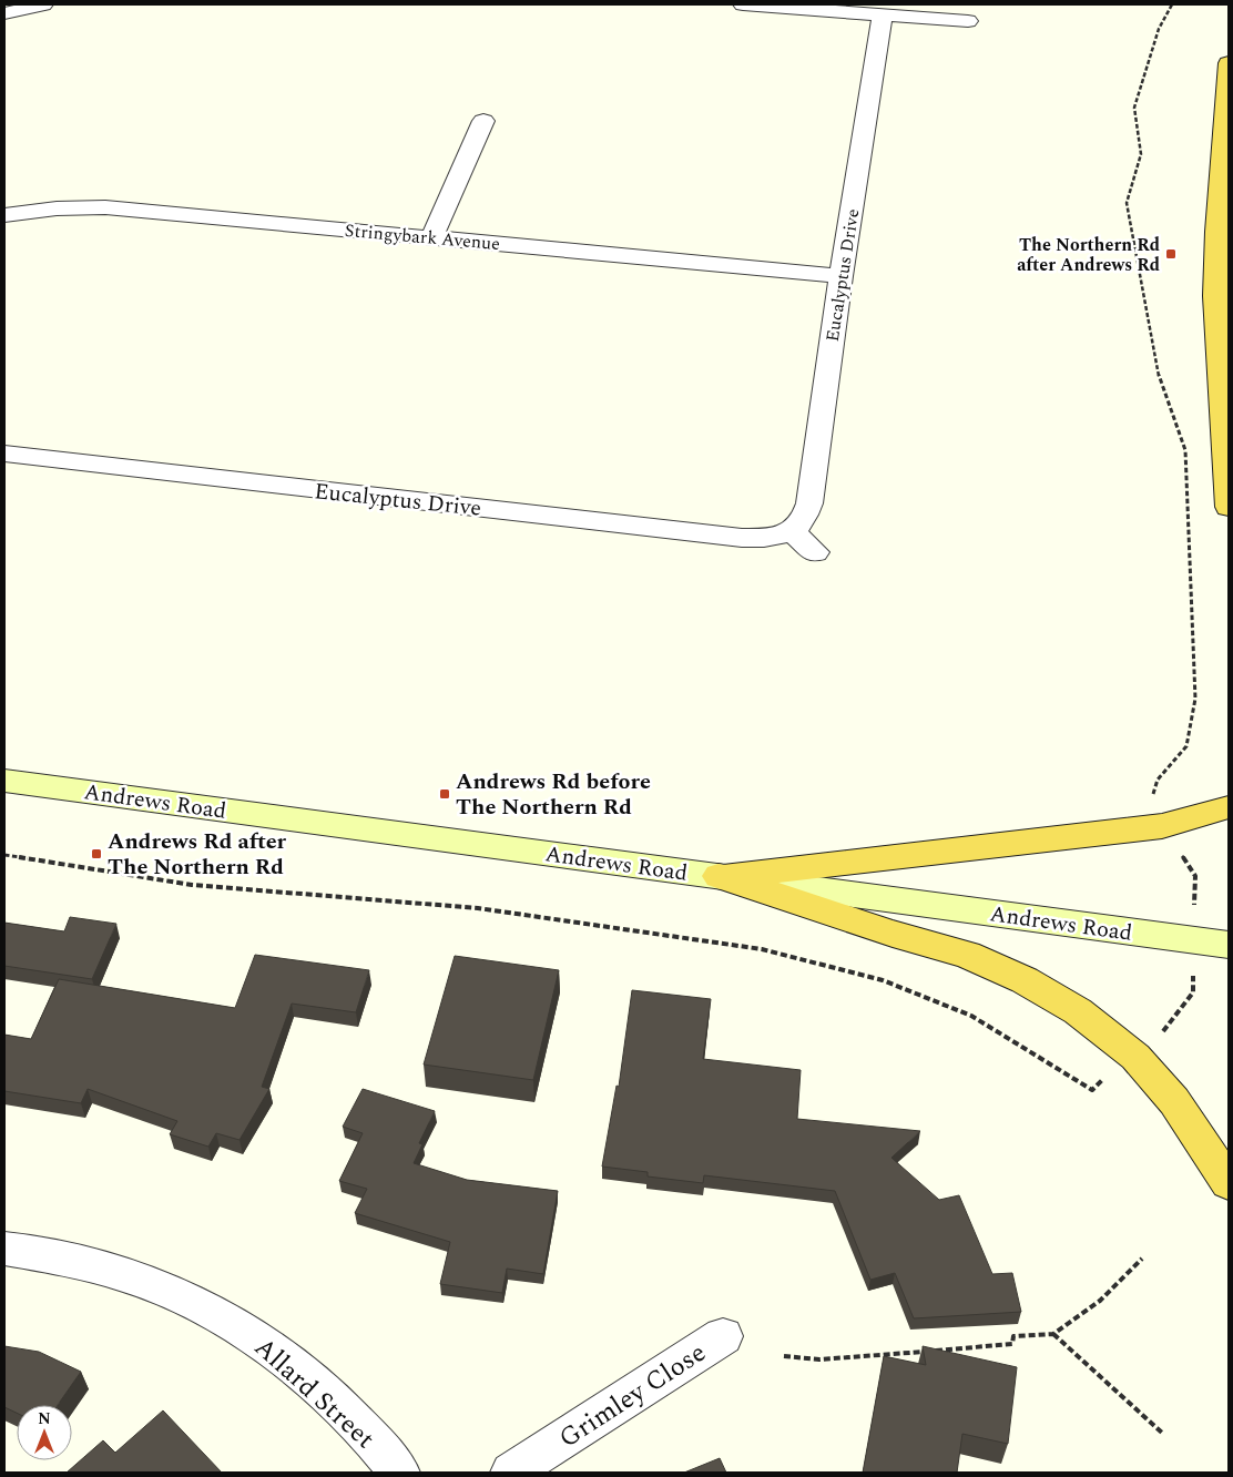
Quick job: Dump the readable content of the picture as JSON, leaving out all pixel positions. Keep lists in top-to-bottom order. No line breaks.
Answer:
{"streets":{"main road":["Andrews Road"],"street":["Stringybark Avenue","Eucalyptus Drive","Allard Street","Grimley Close"]},"crossings":[["Stringybark Avenue","Eucalyptus Drive"]],"places":{"transit":["The Northern Rd after Andrews Rd","Andrews Rd before The Northern Rd","Andrews Rd after The Northern Rd"]},"north":"top"}
